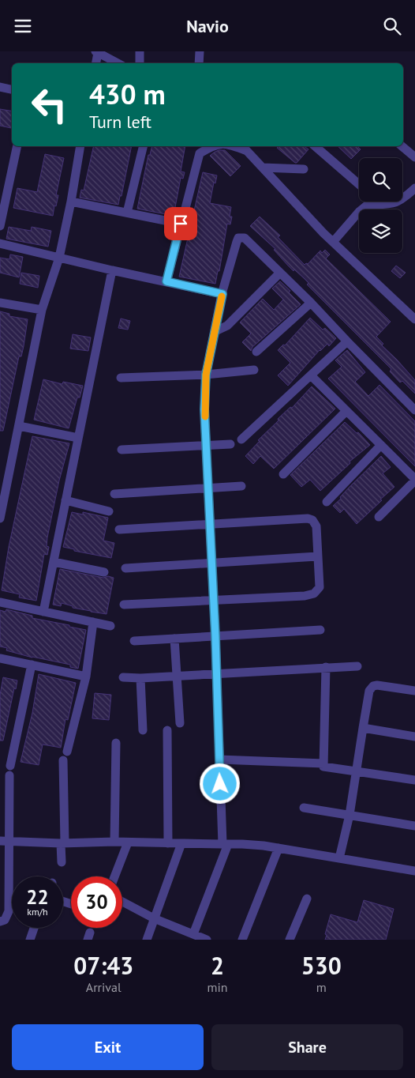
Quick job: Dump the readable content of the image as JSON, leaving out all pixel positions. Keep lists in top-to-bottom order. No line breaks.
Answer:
{"page":{"header":"Navio","turn":["430 m","Turn left"],"speed":"22 km/h","limit":"30","eta":["07:43","Arrival","2","min","530","m"],"buttons":["Exit","Share"]}}
